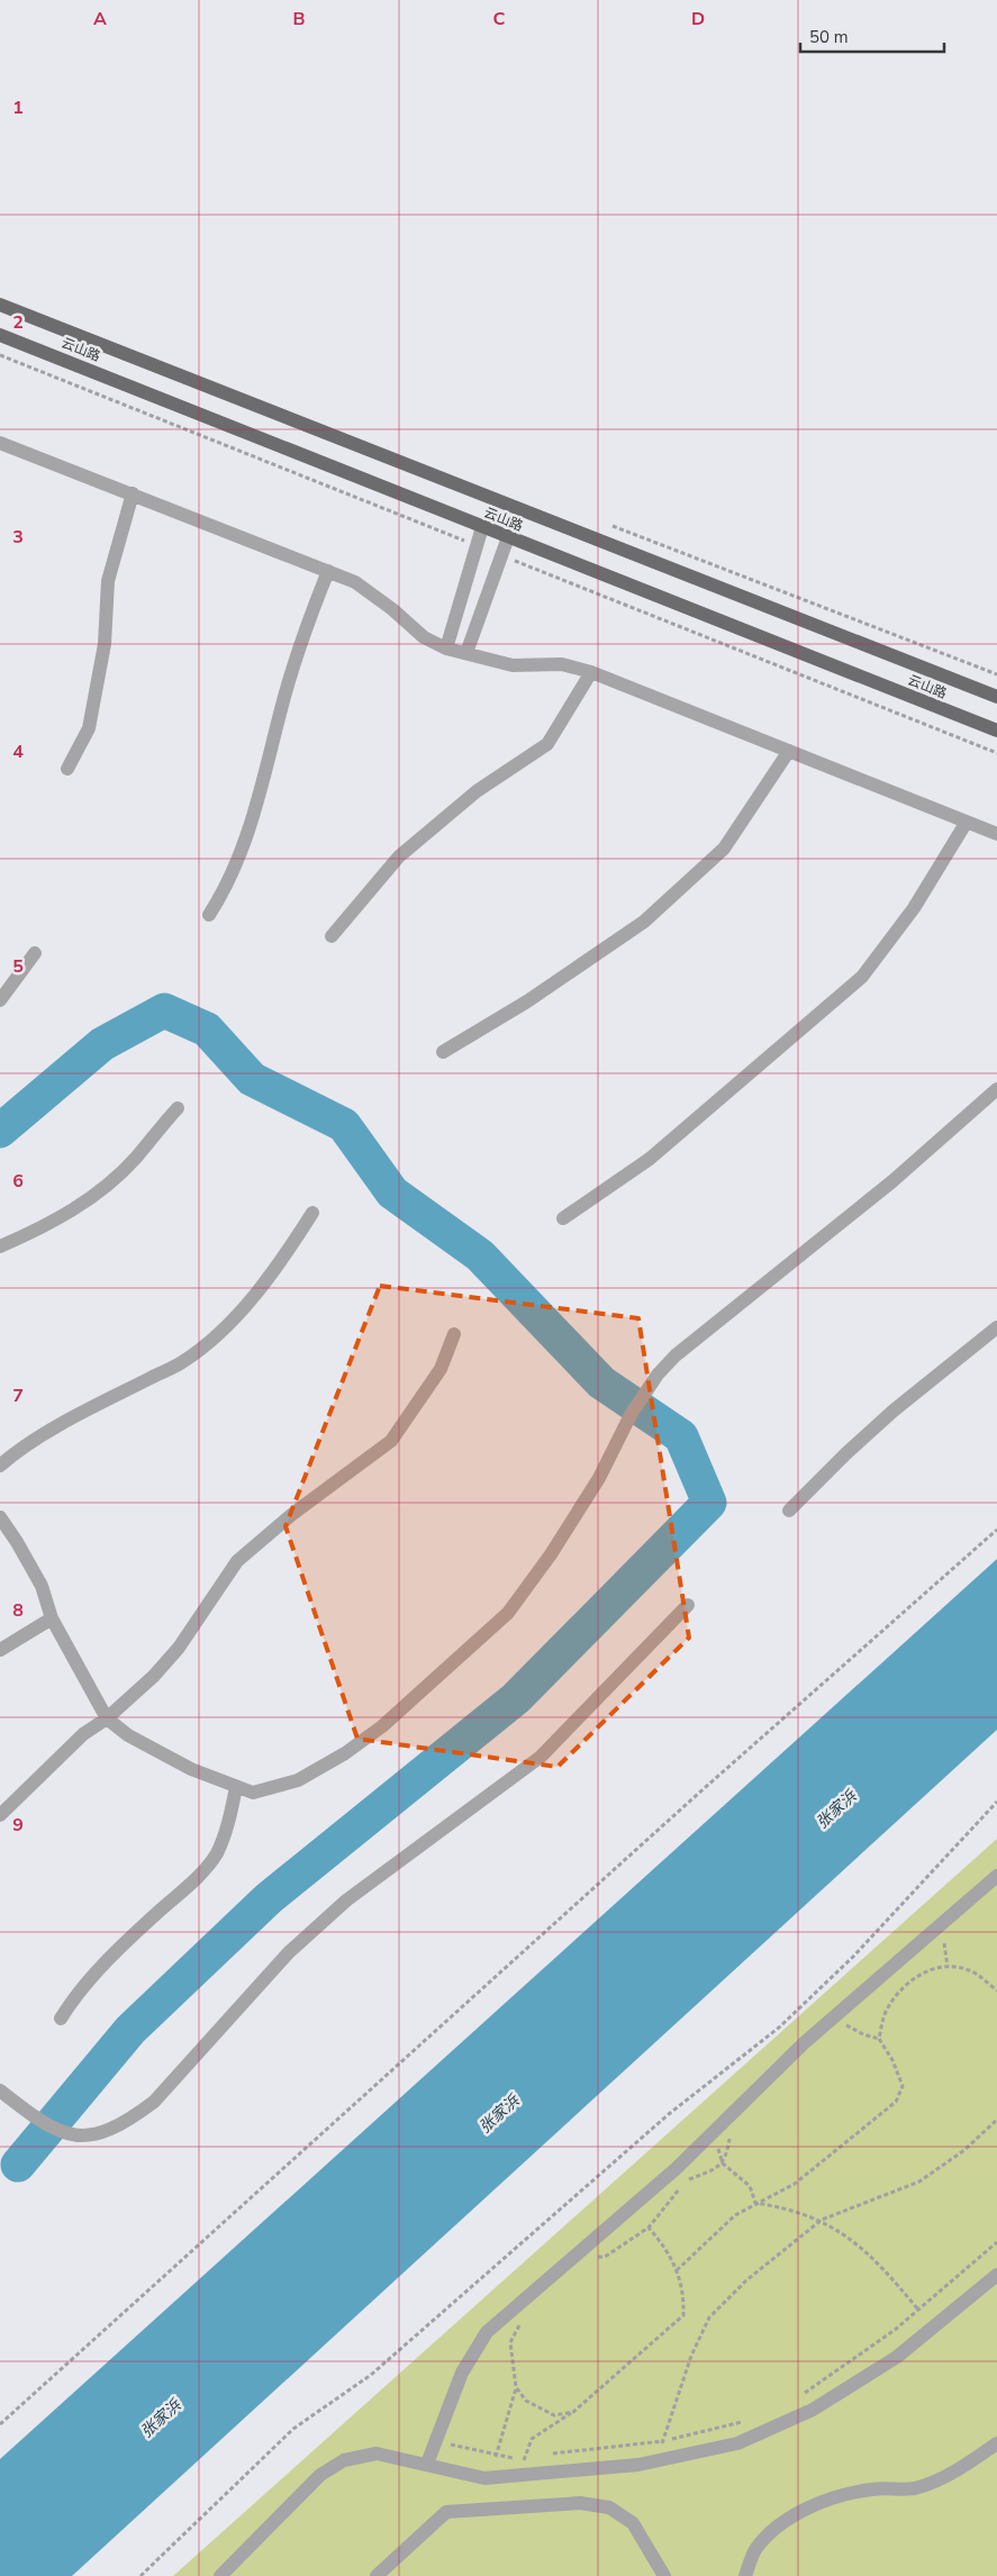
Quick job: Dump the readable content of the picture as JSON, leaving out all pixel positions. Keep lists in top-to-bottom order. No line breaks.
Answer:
{"streets":{"main road":["云山路"]},"water":["张家浜"],"scale_bar":"50 m","grid":{"columns":["A","B","C","D"],"rows":["1","2","3","4","5","6","7","8","9"]}}
